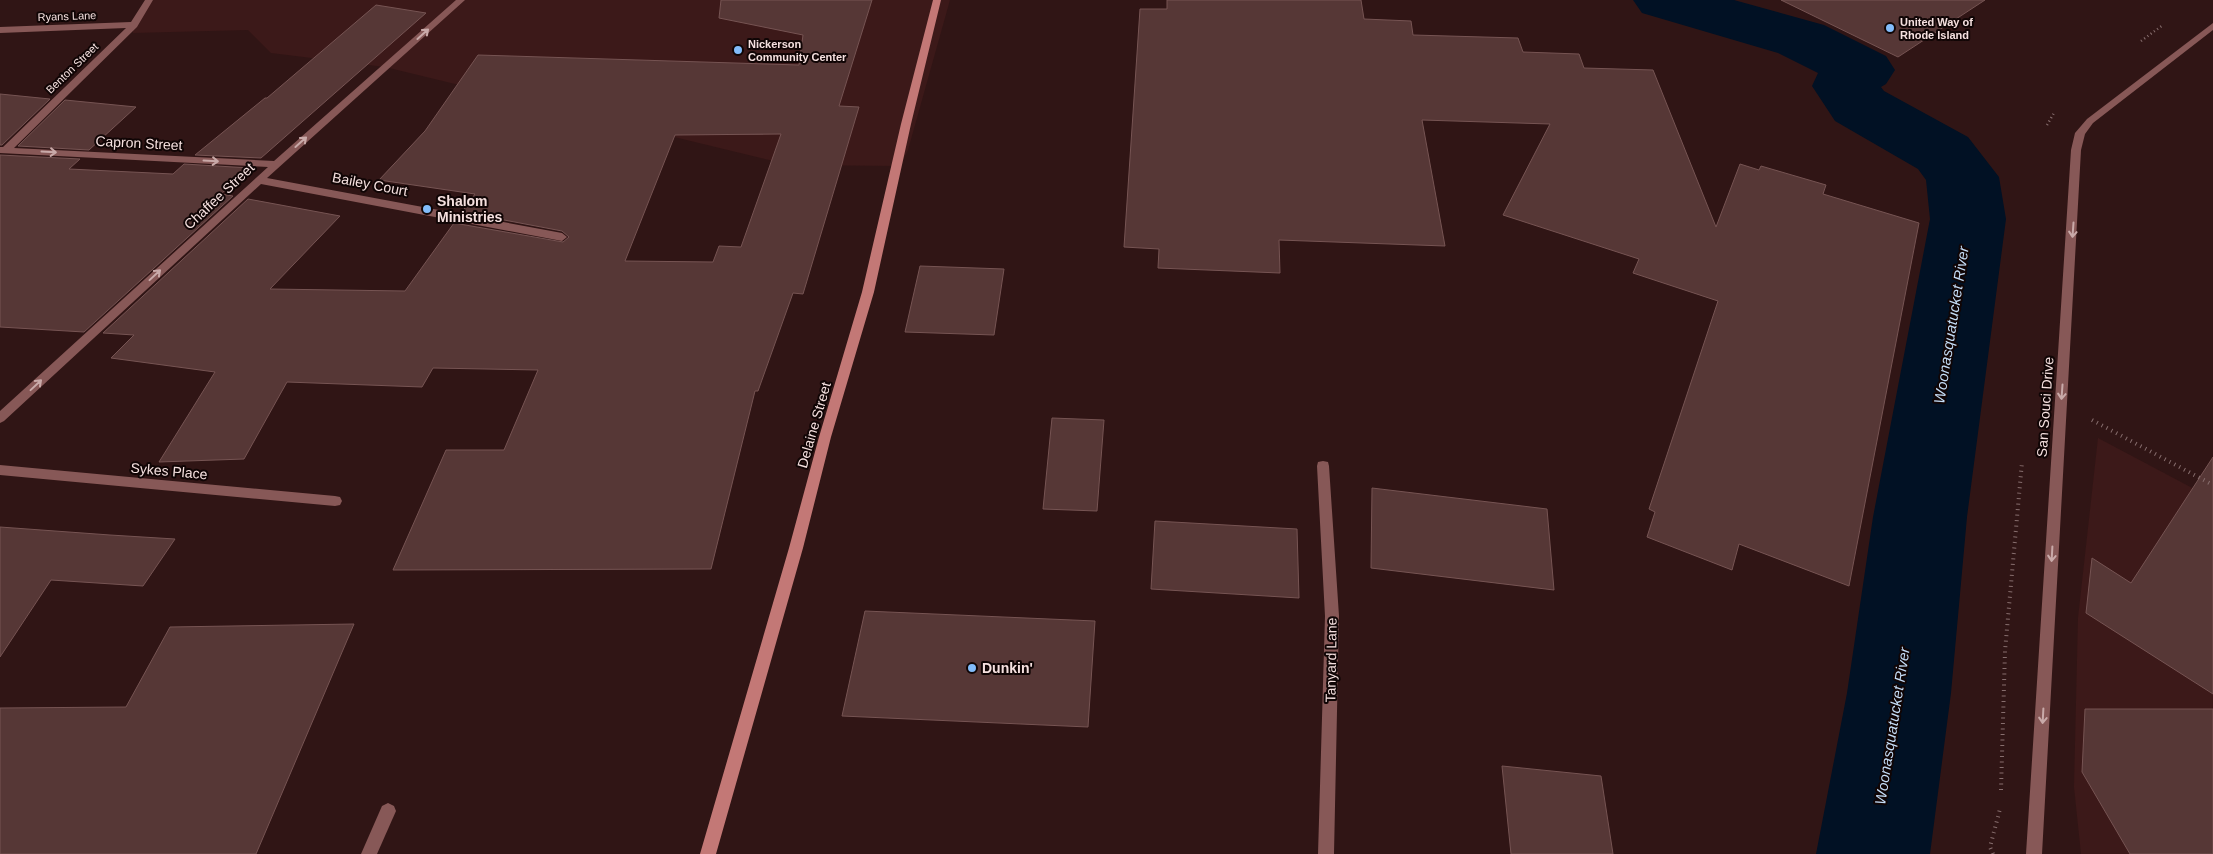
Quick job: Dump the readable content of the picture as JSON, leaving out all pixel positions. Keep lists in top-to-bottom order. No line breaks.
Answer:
{"streets":{"street":["Ryans Lane","Benton Street","Capron Street","Bailey Court","Chaffee Street","San Souci Drive","Delaine Street","Sykes Place","Tanyard Lane"]},"crossings":[["Ryans Lane","Benton Street"],["Benton Street","Capron Street"],["Capron Street","Chaffee Street"],["Bailey Court","Chaffee Street"]],"one_way":["Capron Street","Chaffee Street","San Souci Drive"],"water":["Woonasquatucket River"],"places":["United Way of Rhode Island","Nickerson Community Center","Shalom Ministries","Dunkin'"]}
